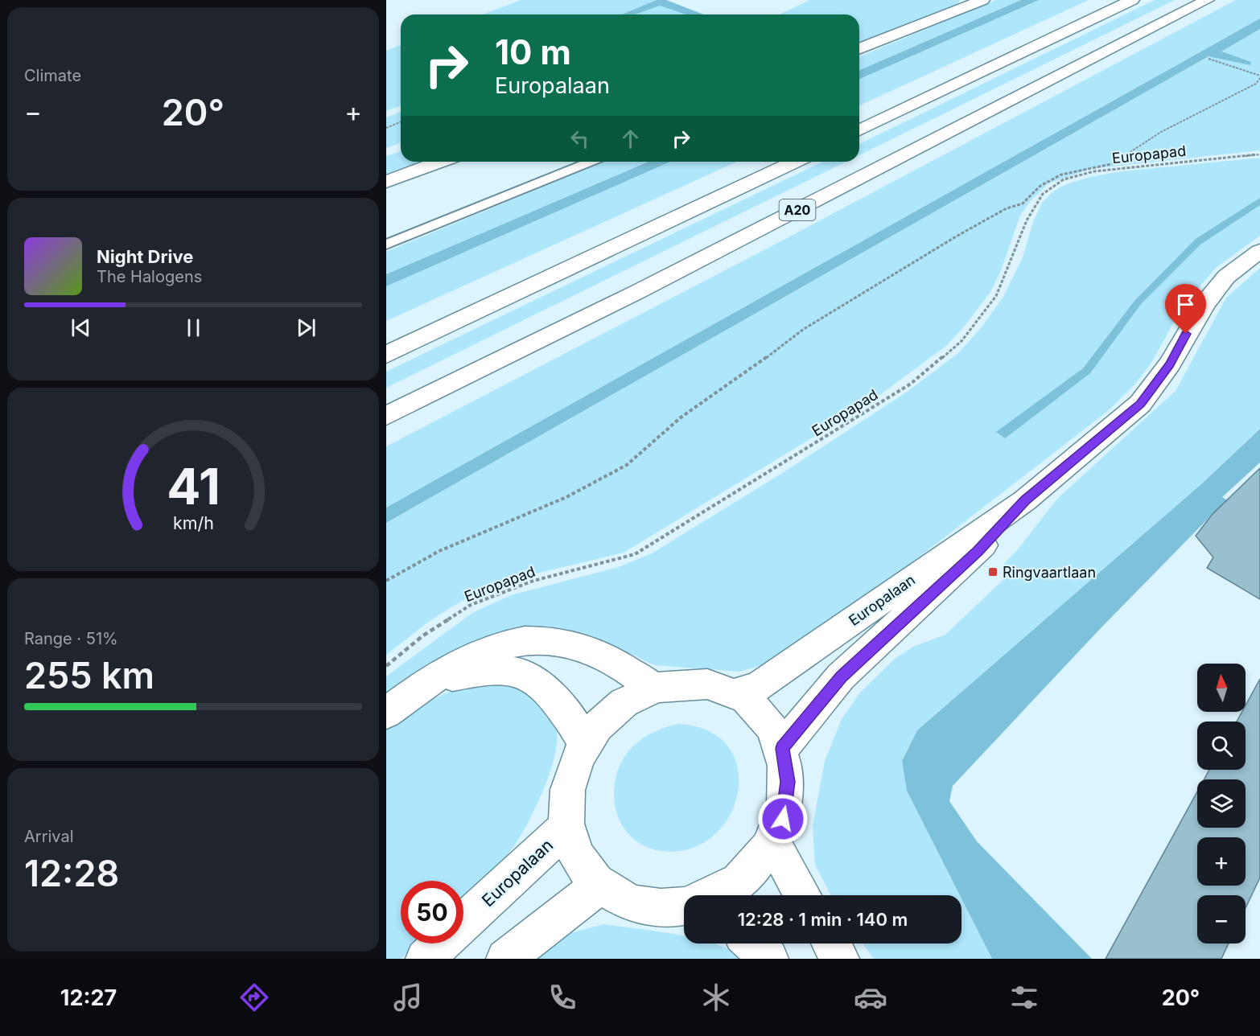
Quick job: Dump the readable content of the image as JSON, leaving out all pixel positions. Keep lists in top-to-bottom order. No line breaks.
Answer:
{"streets":{"main road":["A20","Europalaan"],"path":["Europapad"]},"places":{"transit":["Ringvaartlaan"]},"north":"top","page":{"tile":["Climate",["Range · 51%","255 km"],["Arrival","12:28"]],"turn":["10 m","Europalaan"],"heat":["−","20°","+"],"song":["Night Drive","The Halogens"],"map_buttons":["+","−"],"limit":"50","trip":"12:28 · 1 min · 140 m","tabs":["12:27","20°"],"gauge":["41","km/h"]}}
